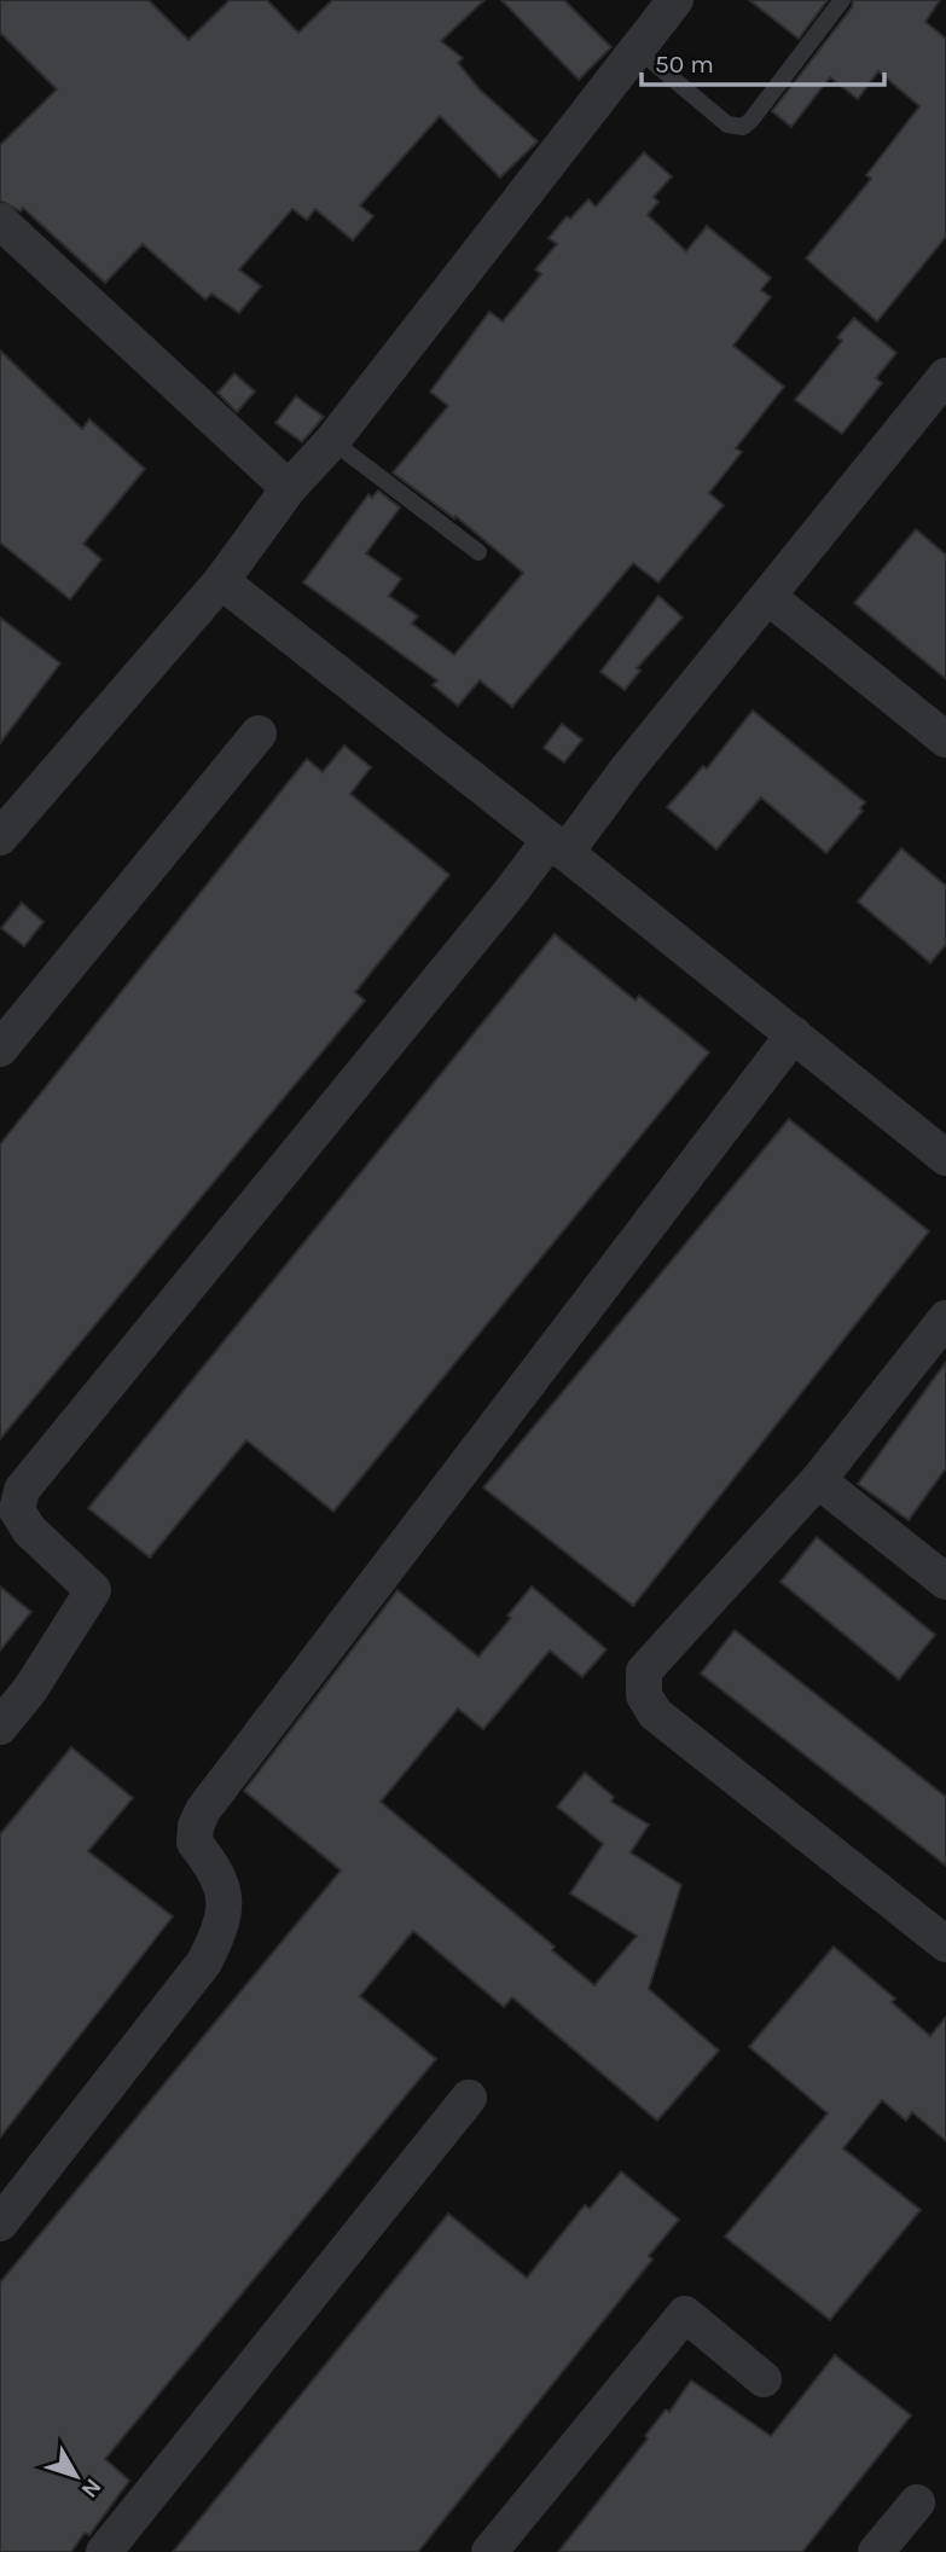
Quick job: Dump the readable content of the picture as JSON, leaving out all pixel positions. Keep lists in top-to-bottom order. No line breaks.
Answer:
{"scale_bar":"50 m","north":"bottom right"}
